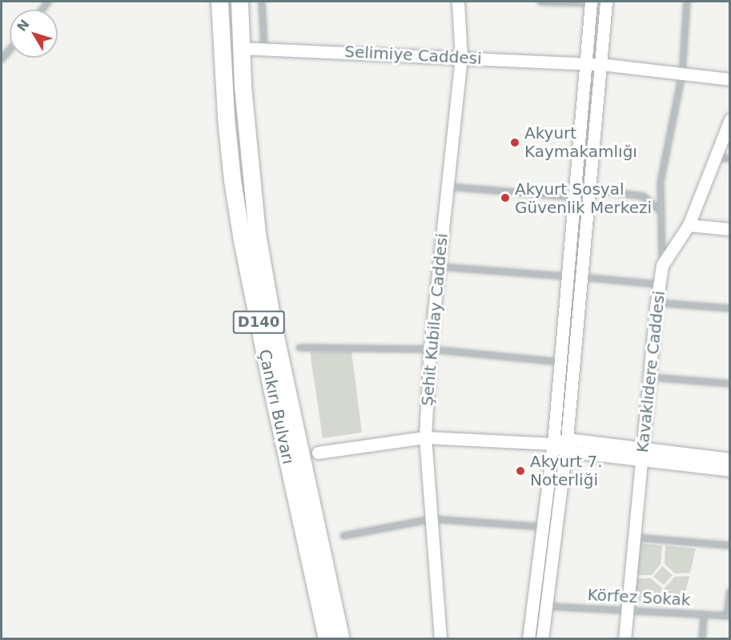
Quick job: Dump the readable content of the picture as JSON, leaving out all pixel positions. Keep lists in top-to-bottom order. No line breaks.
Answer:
{"streets":{"highway":["D140","Çankırı Bulvarı"],"street":["Selimiye Caddesi","Şehit Kubilay Caddesi","Kavaklıdere Caddesi","Körfez Sokak"]},"crossings":[["Selimiye Caddesi","Şehit Kubilay Caddesi"],["Selimiye Caddesi","Çankırı Bulvarı"],["Kavaklıdere Caddesi","Körfez Sokak"]],"places":["Akyurt Kaymakamlığı","Akyurt Sosyal Güvenlik Merkezi","Akyurt 7. Noterliği"],"north":"top left"}
